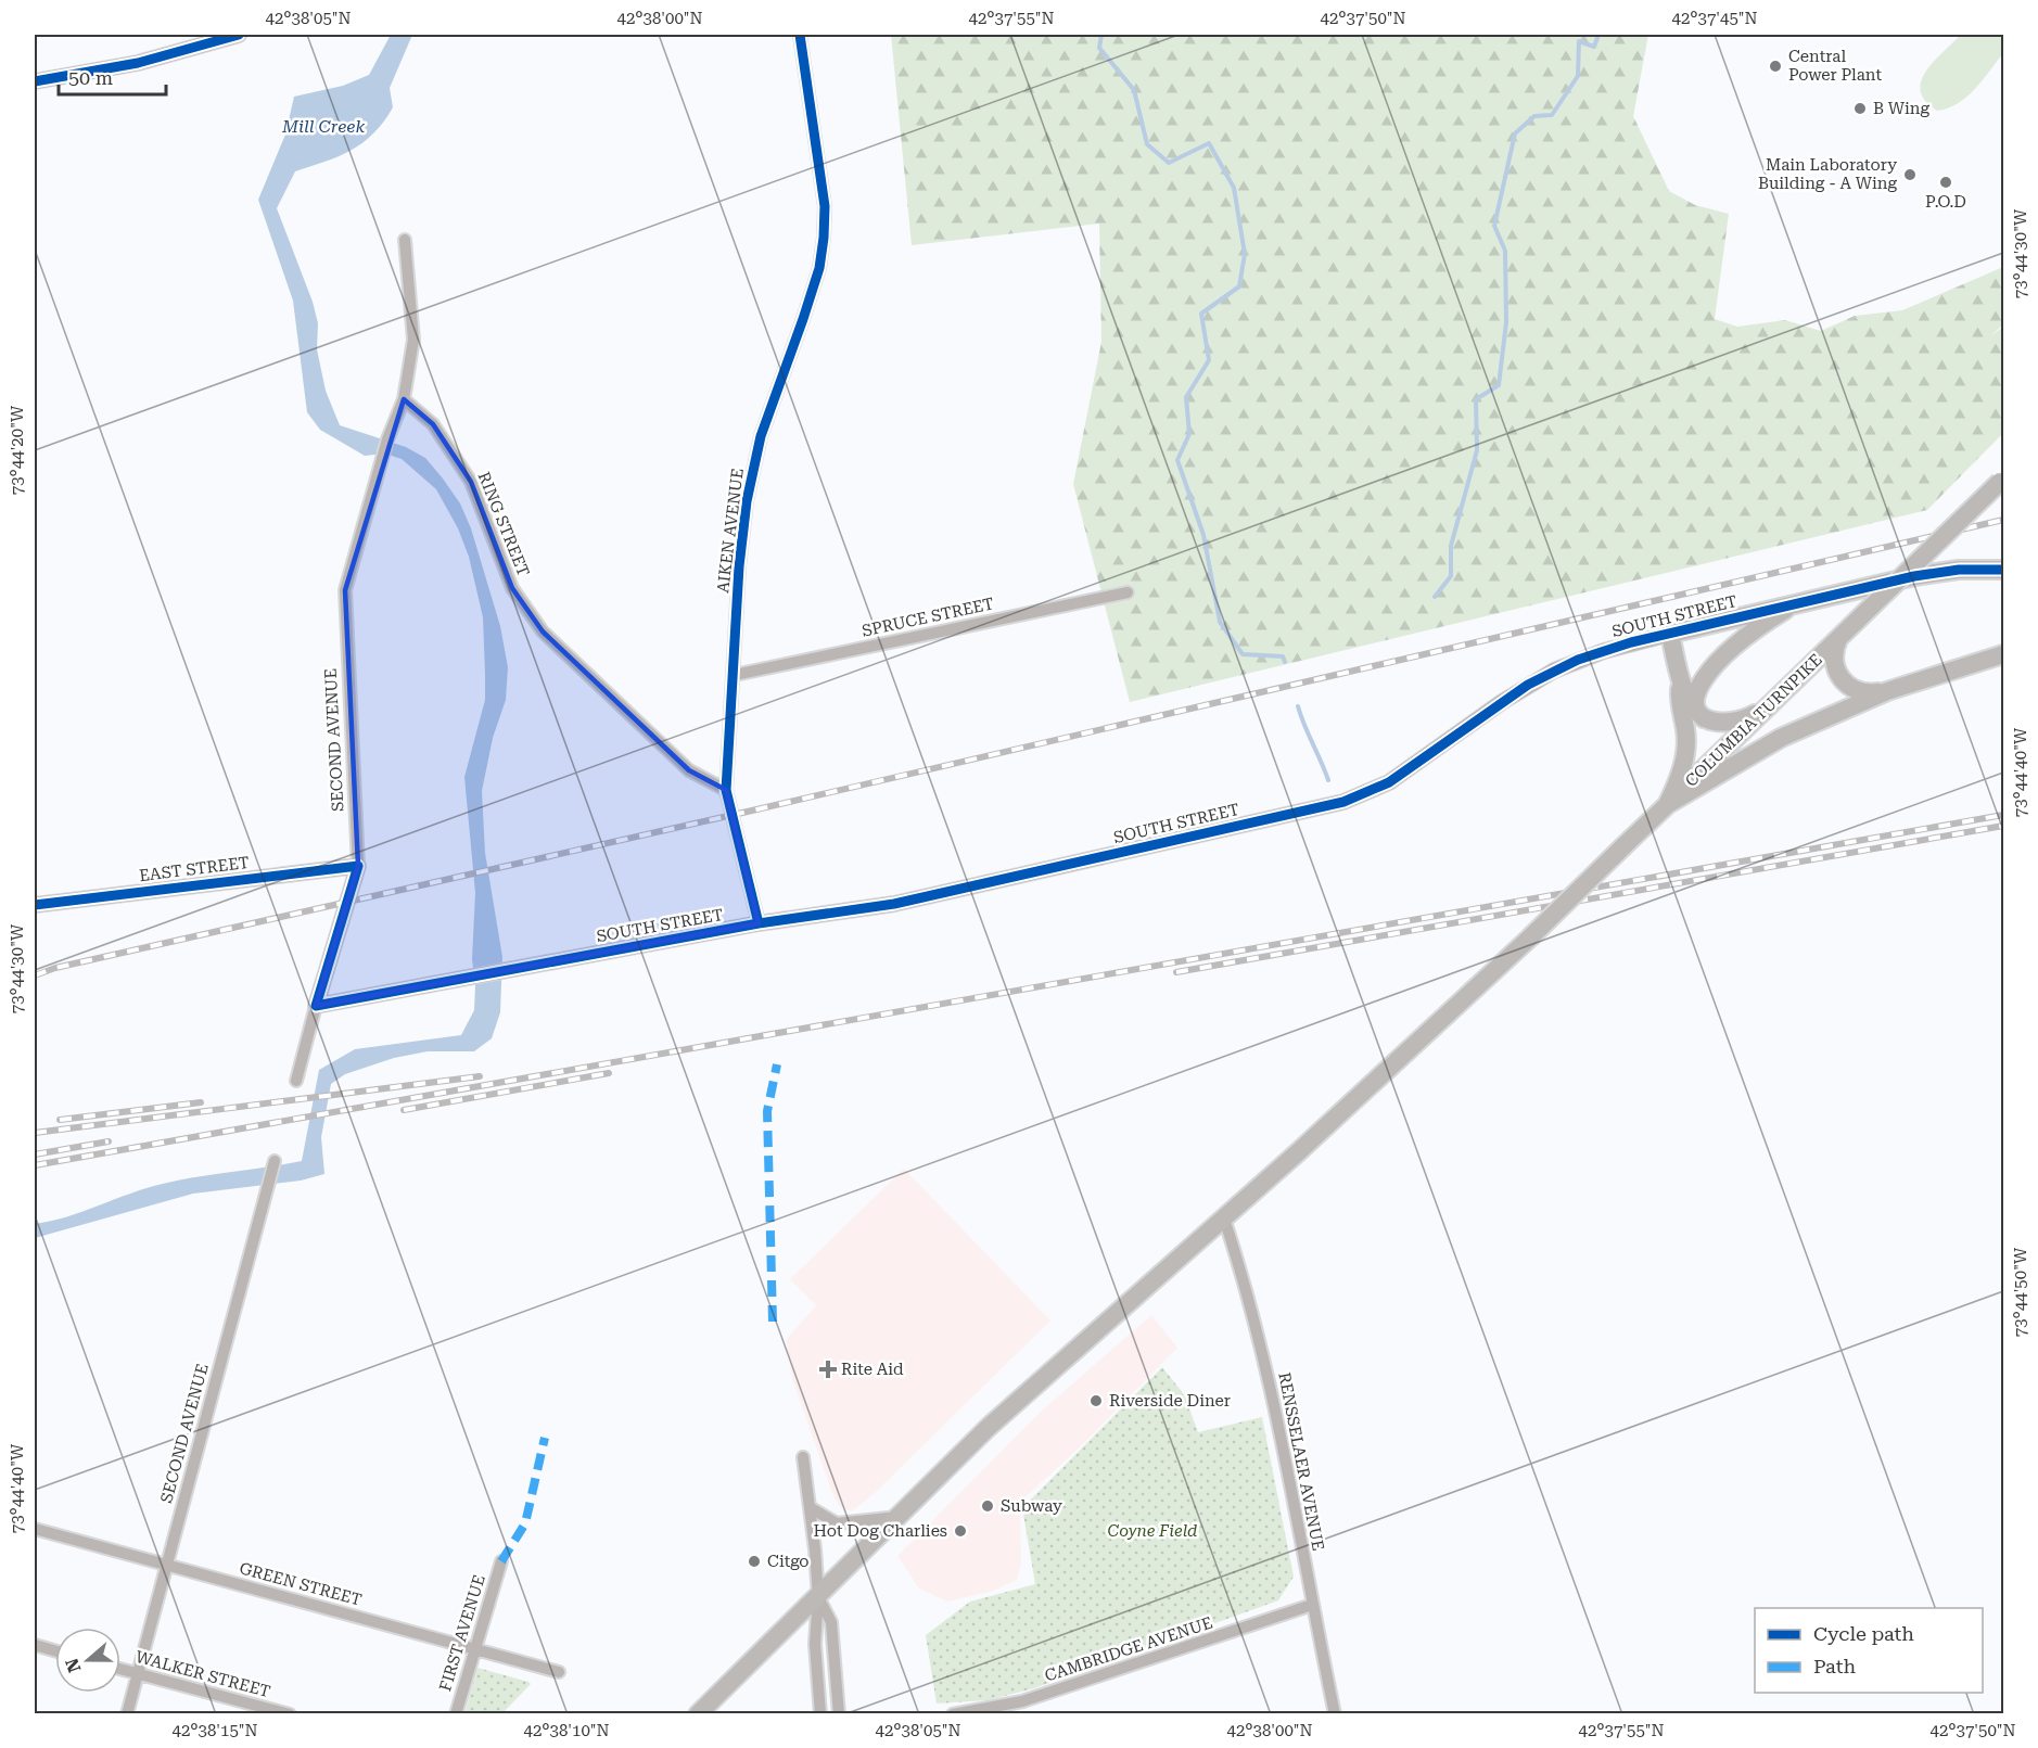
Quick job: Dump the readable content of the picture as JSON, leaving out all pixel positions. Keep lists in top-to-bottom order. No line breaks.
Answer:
{"streets":{"main road":["SOUTH STREET","COLUMBIA TURNPIKE"],"street":["RING STREET","AIKEN AVENUE","SPRUCE STREET","SECOND AVENUE","EAST STREET","RENSSELAER AVENUE","GREEN STREET","FIRST AVENUE","CAMBRIDGE AVENUE","WALKER STREET"]},"crossings":[["RING STREET","AIKEN AVENUE"],["RING STREET","SECOND AVENUE"],["AIKEN AVENUE","SOUTH STREET"],["AIKEN AVENUE","SPRUCE STREET"],["SOUTH STREET","SECOND AVENUE"],["SECOND AVENUE","EAST STREET"],["SECOND AVENUE","GREEN STREET"],["SECOND AVENUE","WALKER STREET"],["RENSSELAER AVENUE","CAMBRIDGE AVENUE"],["GREEN STREET","FIRST AVENUE"]],"water":["Mill Creek"],"parks":["Coyne Field"],"places":{"other":["Central Power Plant","B Wing","Main Laboratory Building - A Wing","P.O.D","Riverside Diner","Subway","Hot Dog Charlies","Citgo"],"health":["Rite Aid"]},"legend":["Cycle path","Path"],"scale_bar":"50 m","north":"left","coordinates":["42°38'05\"N","42°38'00\"N","42°37'55\"N","42°37'50\"N","42°37'45\"N","73°44'30\"W","73°44'20\"W","73°44'40\"W","73°44'50\"W","42°38'15\"N","42°38'10\"N"]}
